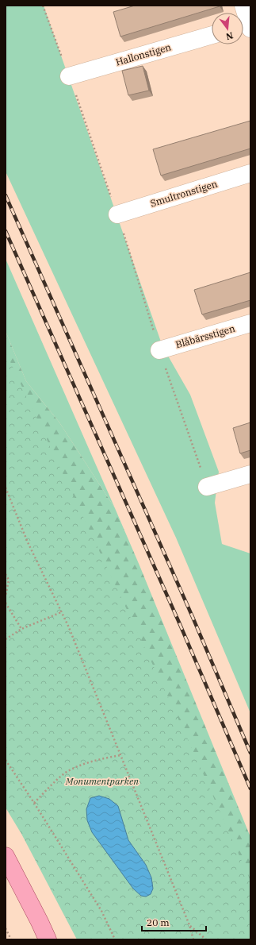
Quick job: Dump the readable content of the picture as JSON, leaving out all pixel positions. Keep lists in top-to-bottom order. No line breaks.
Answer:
{"streets":{"street":["Hallonstigen","Smultronstigen","Blåbärsstigen"]},"parks":["Monumentparken"],"scale_bar":"20 m","north":"bottom"}
